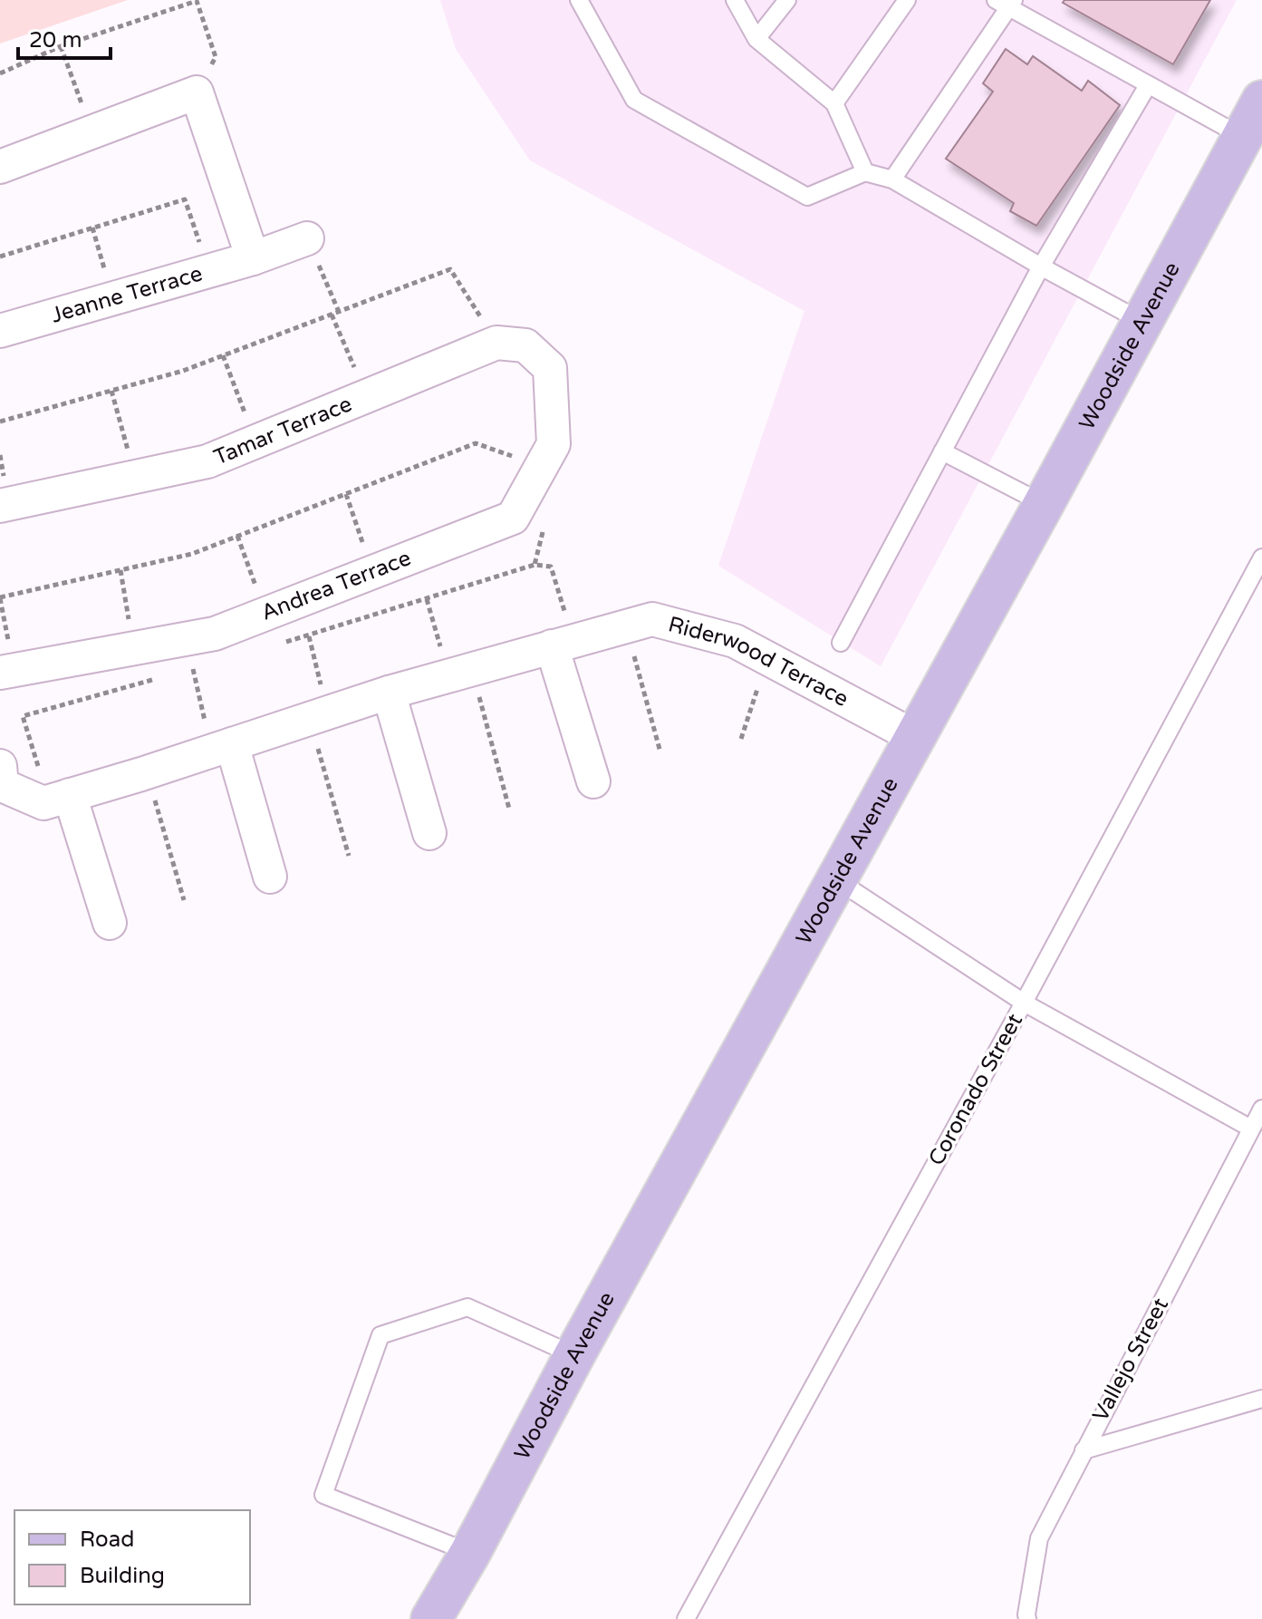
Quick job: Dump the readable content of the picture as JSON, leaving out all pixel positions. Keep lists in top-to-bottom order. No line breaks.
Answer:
{"streets":{"main road":["Woodside Avenue"],"street":["Jeanne Terrace","Tamar Terrace","Andrea Terrace","Riderwood Terrace"],"lane":["Coronado Street","Vallejo Street"]},"crossings":[["Woodside Avenue","Riderwood Terrace"],["Tamar Terrace","Andrea Terrace"]],"legend":["Road","Building"],"scale_bar":"20 m"}
